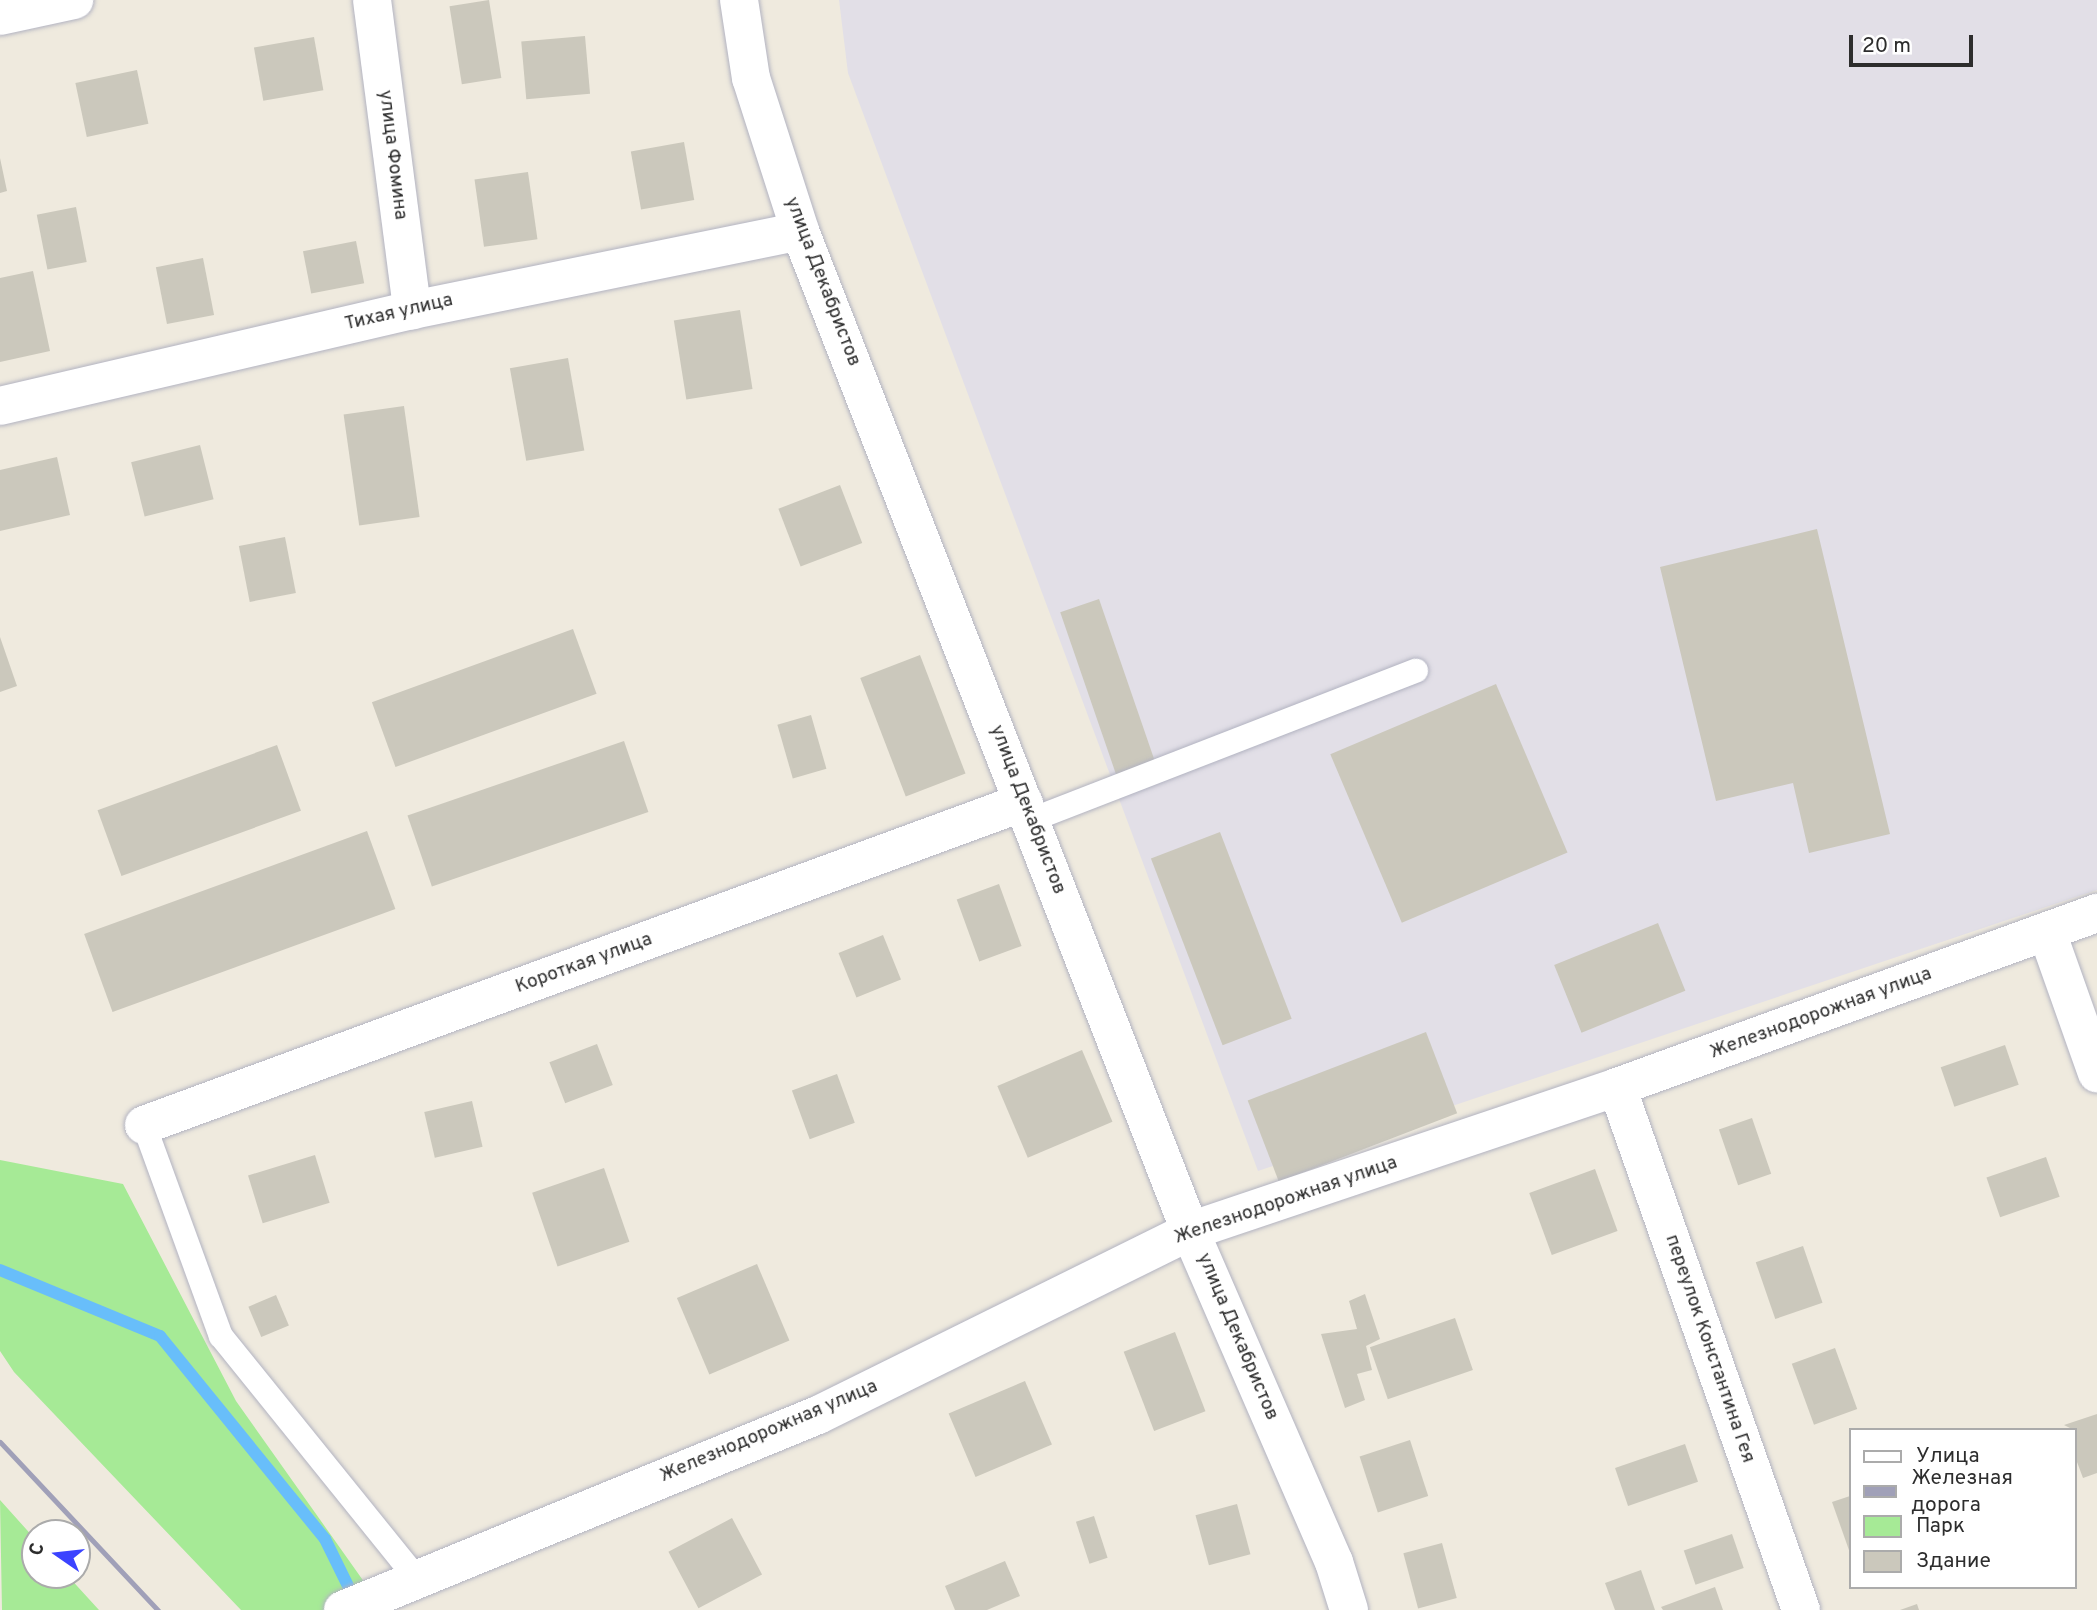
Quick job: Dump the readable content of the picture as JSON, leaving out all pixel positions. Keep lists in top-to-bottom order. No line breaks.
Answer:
{"streets":{"street":["улица Фомина","улица Декабристов","Тихая улица","Короткая улица","Железнодорожная улица","переулок Константина Гея"]},"crossings":[["улица Фомина","Тихая улица"],["улица Декабристов","Тихая улица"],["улица Декабристов","Короткая улица"],["улица Декабристов","Железнодорожная улица"],["Железнодорожная улица","переулок Константина Гея"]],"legend":["Улица","Железная дорога","Парк","Здание"],"scale_bar":"20 m","north":"left"}
